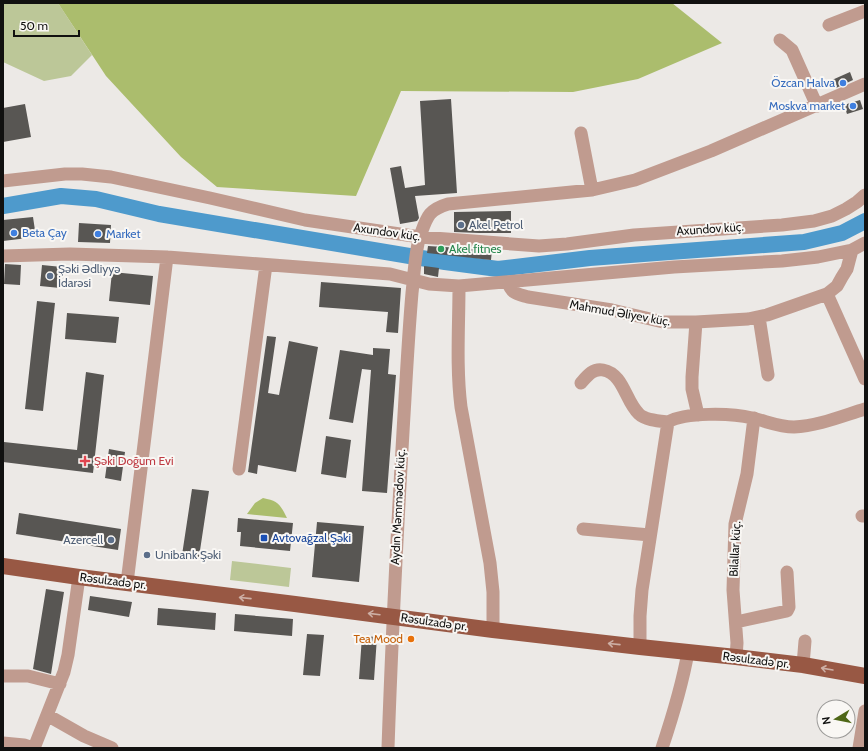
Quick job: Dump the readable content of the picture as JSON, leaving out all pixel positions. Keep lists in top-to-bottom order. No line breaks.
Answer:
{"streets":{"main road":["Rəsulzadə pr."],"street":["Axundov küç.","Mahmud Əliyev küç.","Aydın Məmmədov küç.","Bilallar küç."]},"crossings":[["Axundov küç.","Aydın Məmmədov küç."],["Aydın Məmmədov küç.","Rəsulzadə pr."],["Bilallar küç.","Rəsulzadə pr."]],"one_way":["Rəsulzadə pr."],"places":{"other":["Özcan Halva","Moskva market","Akel Petrol","Beta Çay","Market","Akel fitnes","Şəki Ədliyyə İdarəsi","Azercell","Unibank Şəki","Tea Mood"],"health":["Şəki Doğum Evi"],"transit":["Avtovağzal Şəki"]},"scale_bar":"50 m","north":"left"}
